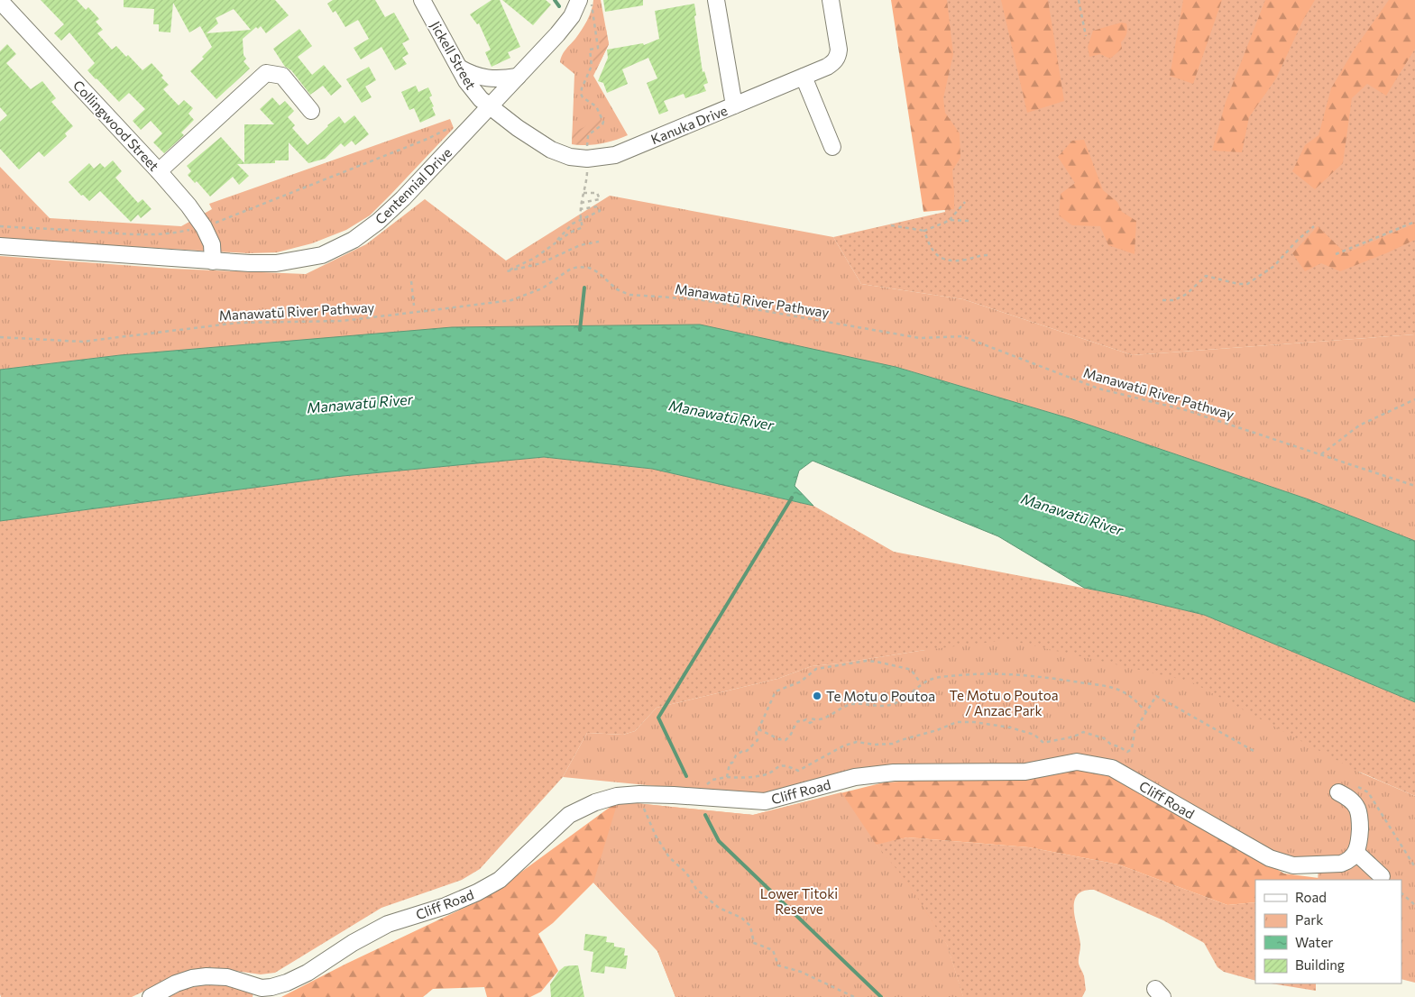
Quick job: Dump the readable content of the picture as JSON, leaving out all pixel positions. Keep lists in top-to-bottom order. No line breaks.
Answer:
{"streets":{"street":["Jickell Street","Kanuka Drive","Collingwood Street","Centennial Drive","Cliff Road"],"path":["Manawatū River Pathway"]},"crossings":[["Jickell Street","Kanuka Drive"],["Jickell Street","Centennial Drive"],["Kanuka Drive","Centennial Drive"],["Collingwood Street","Centennial Drive"]],"water":["Manawatū River"],"parks":["Te Motu o Poutoa / Anzac Park","Lower Titoki Reserve"],"places":["Te Motu o Poutoa"],"legend":["Road","Park","Water","Building"]}
